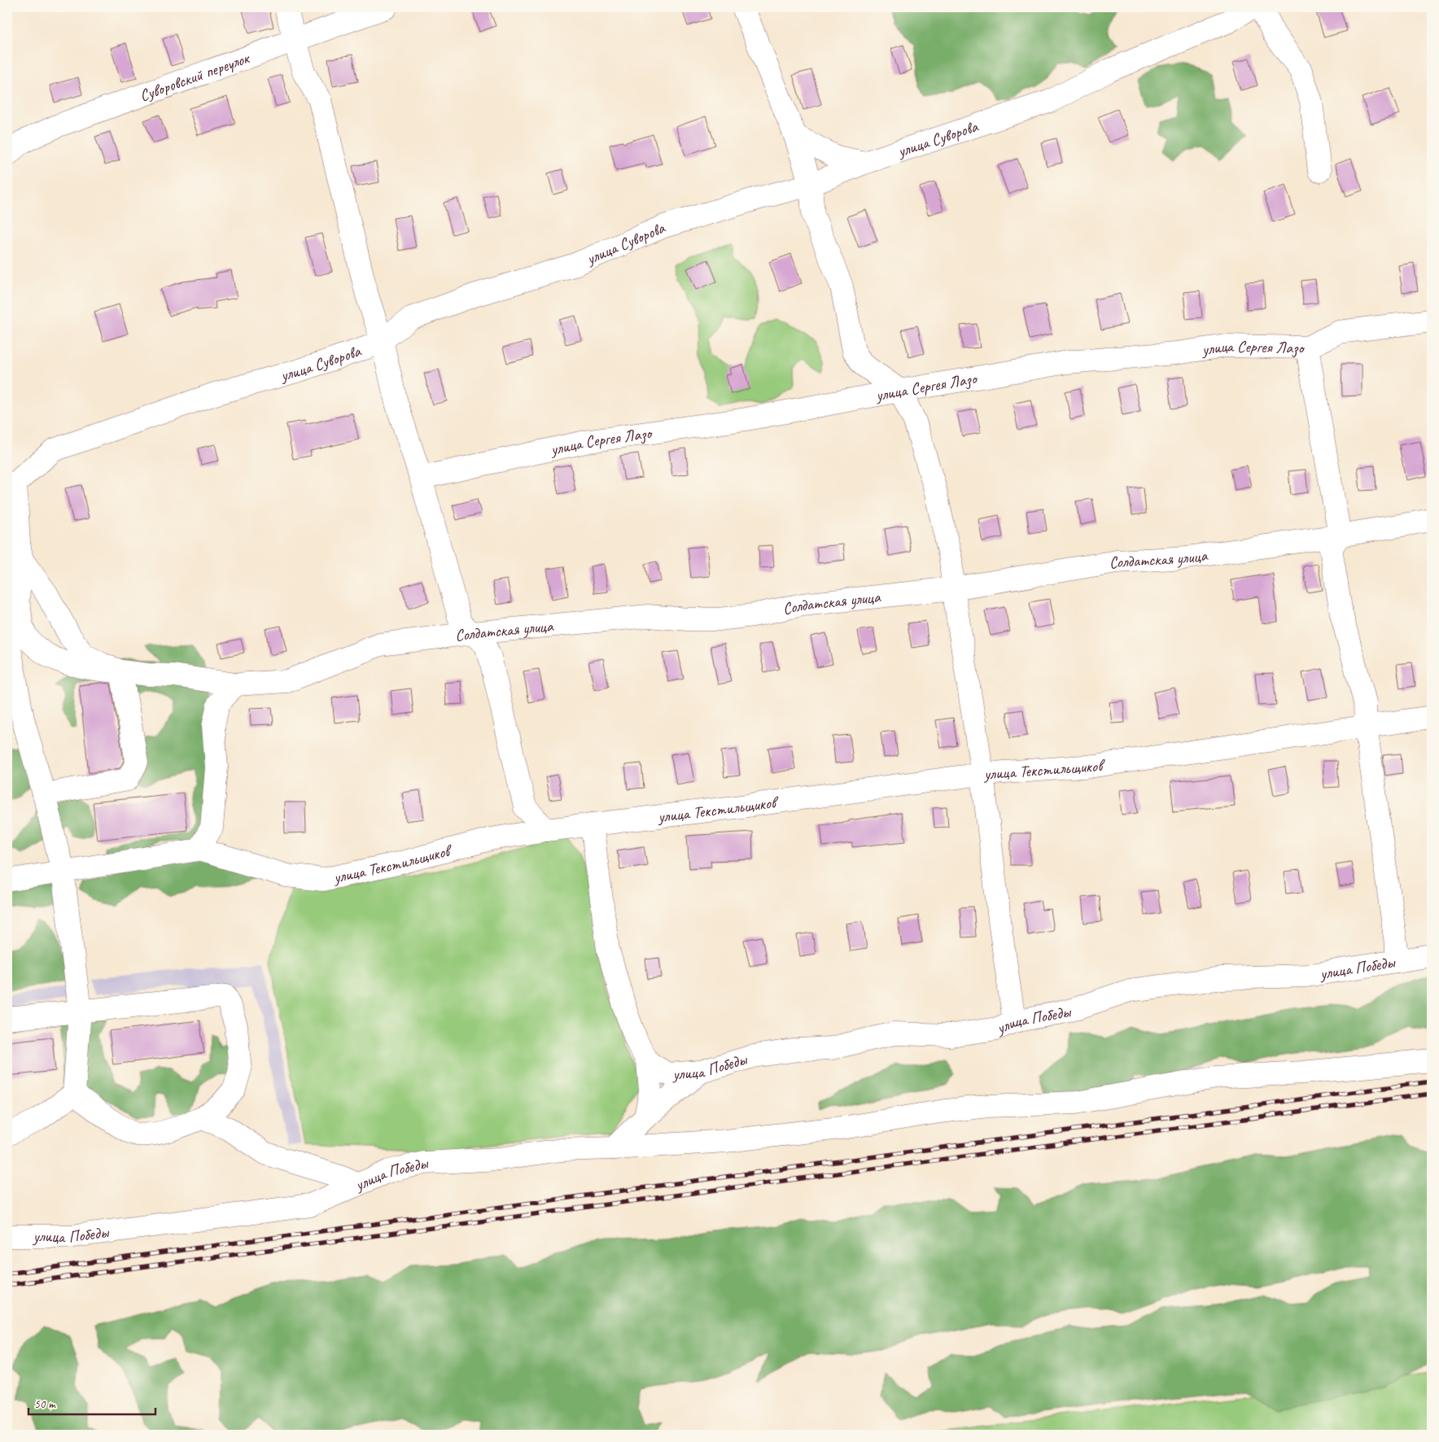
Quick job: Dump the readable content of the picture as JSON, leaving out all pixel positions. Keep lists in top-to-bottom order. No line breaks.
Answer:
{"streets":{"street":["Суворовский переулок","улица Суворова","улица Сергея Лазо","Солдатская улица","улица Текстильщиков","улица Победы"]},"scale_bar":"50 m"}
